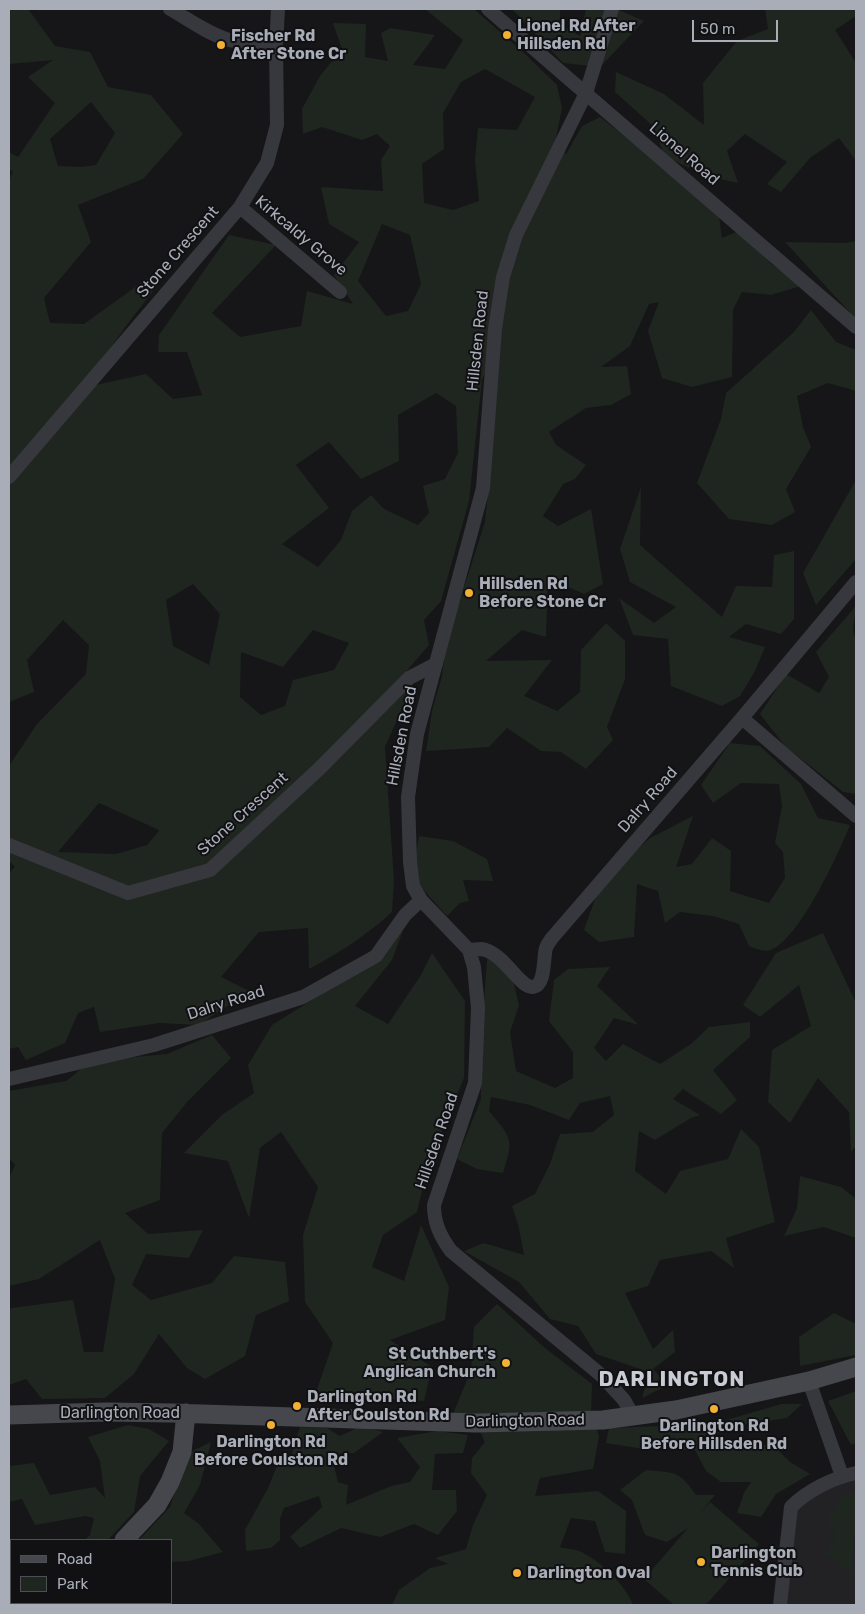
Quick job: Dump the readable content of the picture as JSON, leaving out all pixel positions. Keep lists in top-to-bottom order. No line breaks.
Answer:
{"streets":{"street":["Lionel Road","Kirkcaldy Grove","Stone Crescent","Hillsden Road","Dalry Road","Darlington Road"]},"crossings":[["Lionel Road","Hillsden Road"],["Kirkcaldy Grove","Stone Crescent"],["Stone Crescent","Hillsden Road"],["Hillsden Road","Dalry Road"],["Hillsden Road","Darlington Road"]],"districts":["DARLINGTON"],"places":["Lionel Rd After Hillsden Rd","Fischer Rd After Stone Cr","Hillsden Rd Before Stone Cr","St Cuthbert's Anglican Church","Darlington Rd After Coulston Rd","Darlington Rd Before Hillsden Rd","Darlington Rd Before Coulston Rd","Darlington Tennis Club","Darlington Oval"],"legend":["Road","Park"],"scale_bar":"50 m"}
